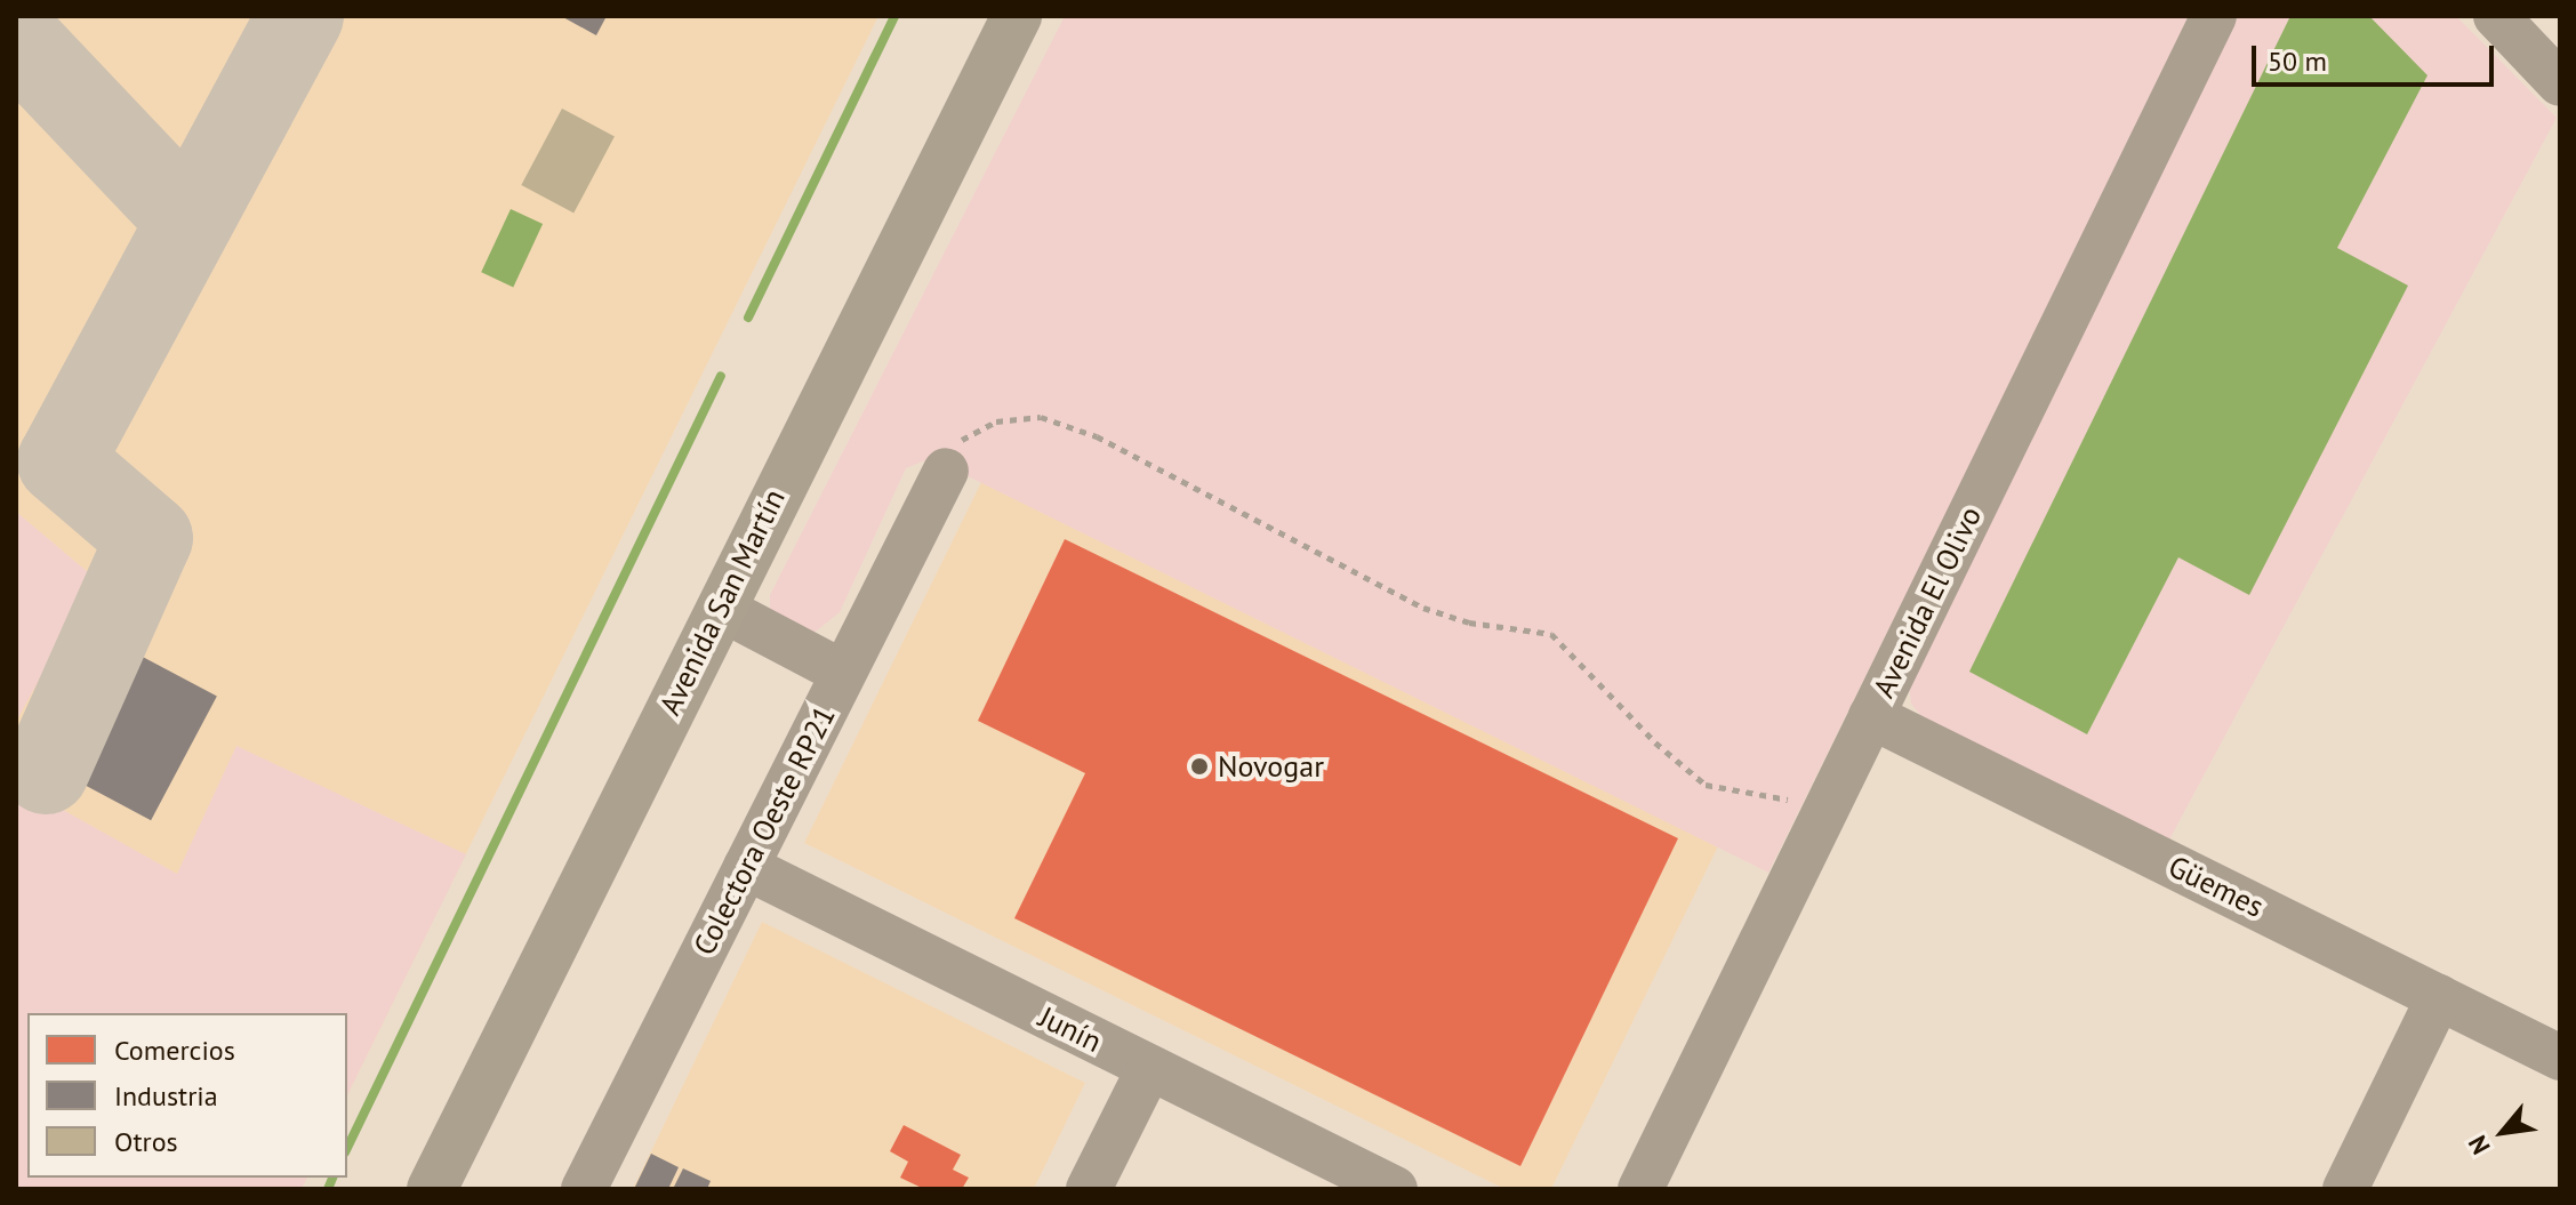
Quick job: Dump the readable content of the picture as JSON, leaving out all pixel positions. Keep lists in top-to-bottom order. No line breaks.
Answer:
{"streets":{"main road":["Avenida San Martín"],"street":["Avenida El Olivo","Colectora Oeste RP21","Güemes","Junín"]},"crossings":[["Avenida El Olivo","Güemes"],["Colectora Oeste RP21","Junín"]],"places":["Novogar"],"legend":["Comercios","Industria","Otros"],"scale_bar":"50 m","north":"bottom left"}
